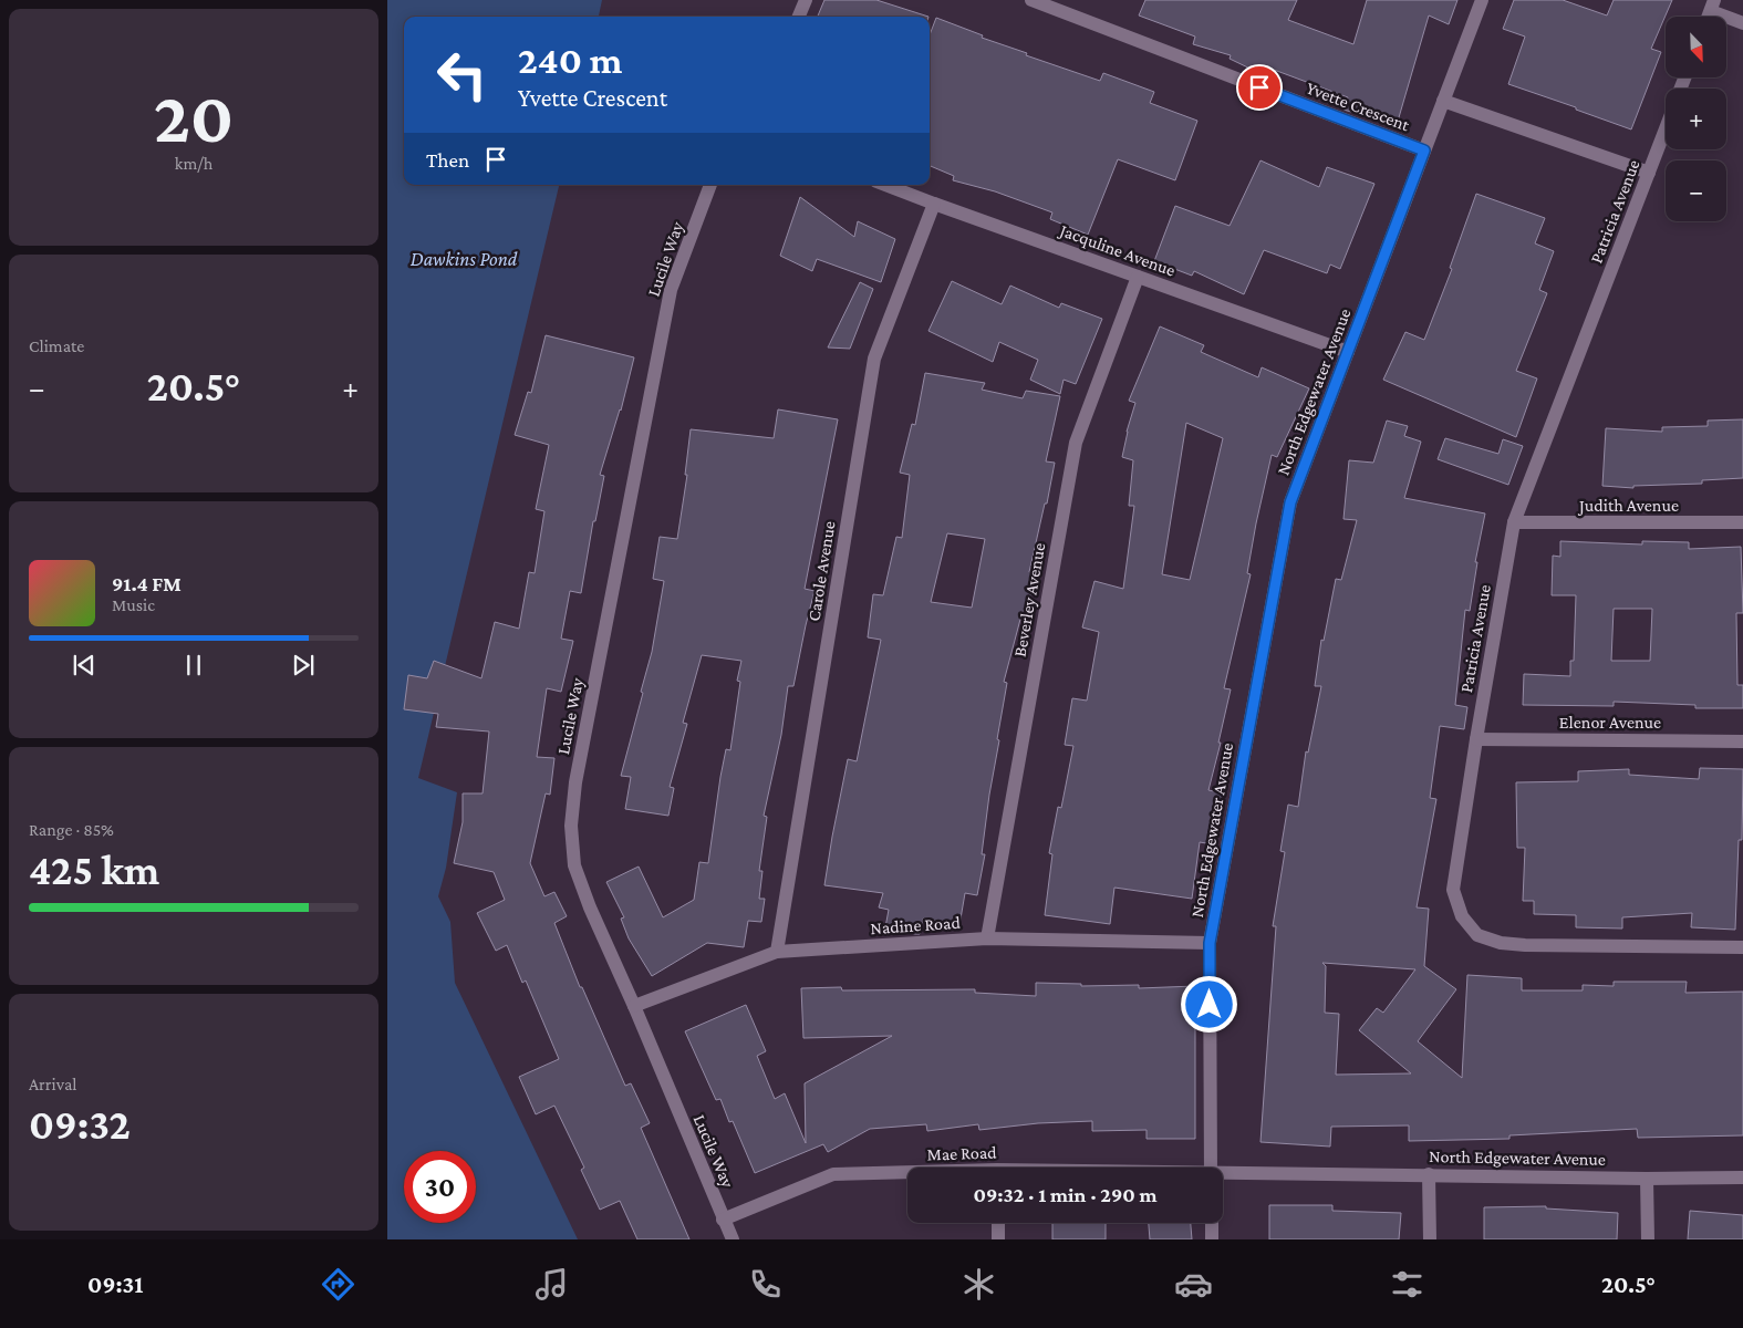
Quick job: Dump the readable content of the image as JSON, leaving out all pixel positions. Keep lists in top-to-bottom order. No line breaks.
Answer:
{"streets":{"street":["Yvette Crescent","Patricia Avenue","Jacquline Avenue","Lucile Way","North Edgewater Avenue","Judith Avenue","Carole Avenue","Beverley Avenue","Elenor Avenue","Nadine Road","Mae Road"]},"crossings":[["Yvette Crescent","North Edgewater Avenue"],["Patricia Avenue","Judith Avenue"],["Patricia Avenue","Elenor Avenue"],["Jacquline Avenue","North Edgewater Avenue"],["Jacquline Avenue","Carole Avenue"],["Jacquline Avenue","Beverley Avenue"],["Lucile Way","Nadine Road"],["Lucile Way","Mae Road"],["North Edgewater Avenue","Nadine Road"],["Carole Avenue","Nadine Road"],["Beverley Avenue","Nadine Road"]],"water":["Dawkins Pond"],"north":"bottom right","page":{"tile":[["20","km/h"],"Climate",["Range · 85%","425 km"],["Arrival","09:32"]],"map_buttons":["+","−"],"turn":["240 m","Yvette Crescent"],"then":"Then","heat":["−","20.5°","+"],"song":["91.4 FM","Music"],"limit":"30","trip":"09:32 · 1 min · 290 m","tabs":["09:31","20.5°"]}}
